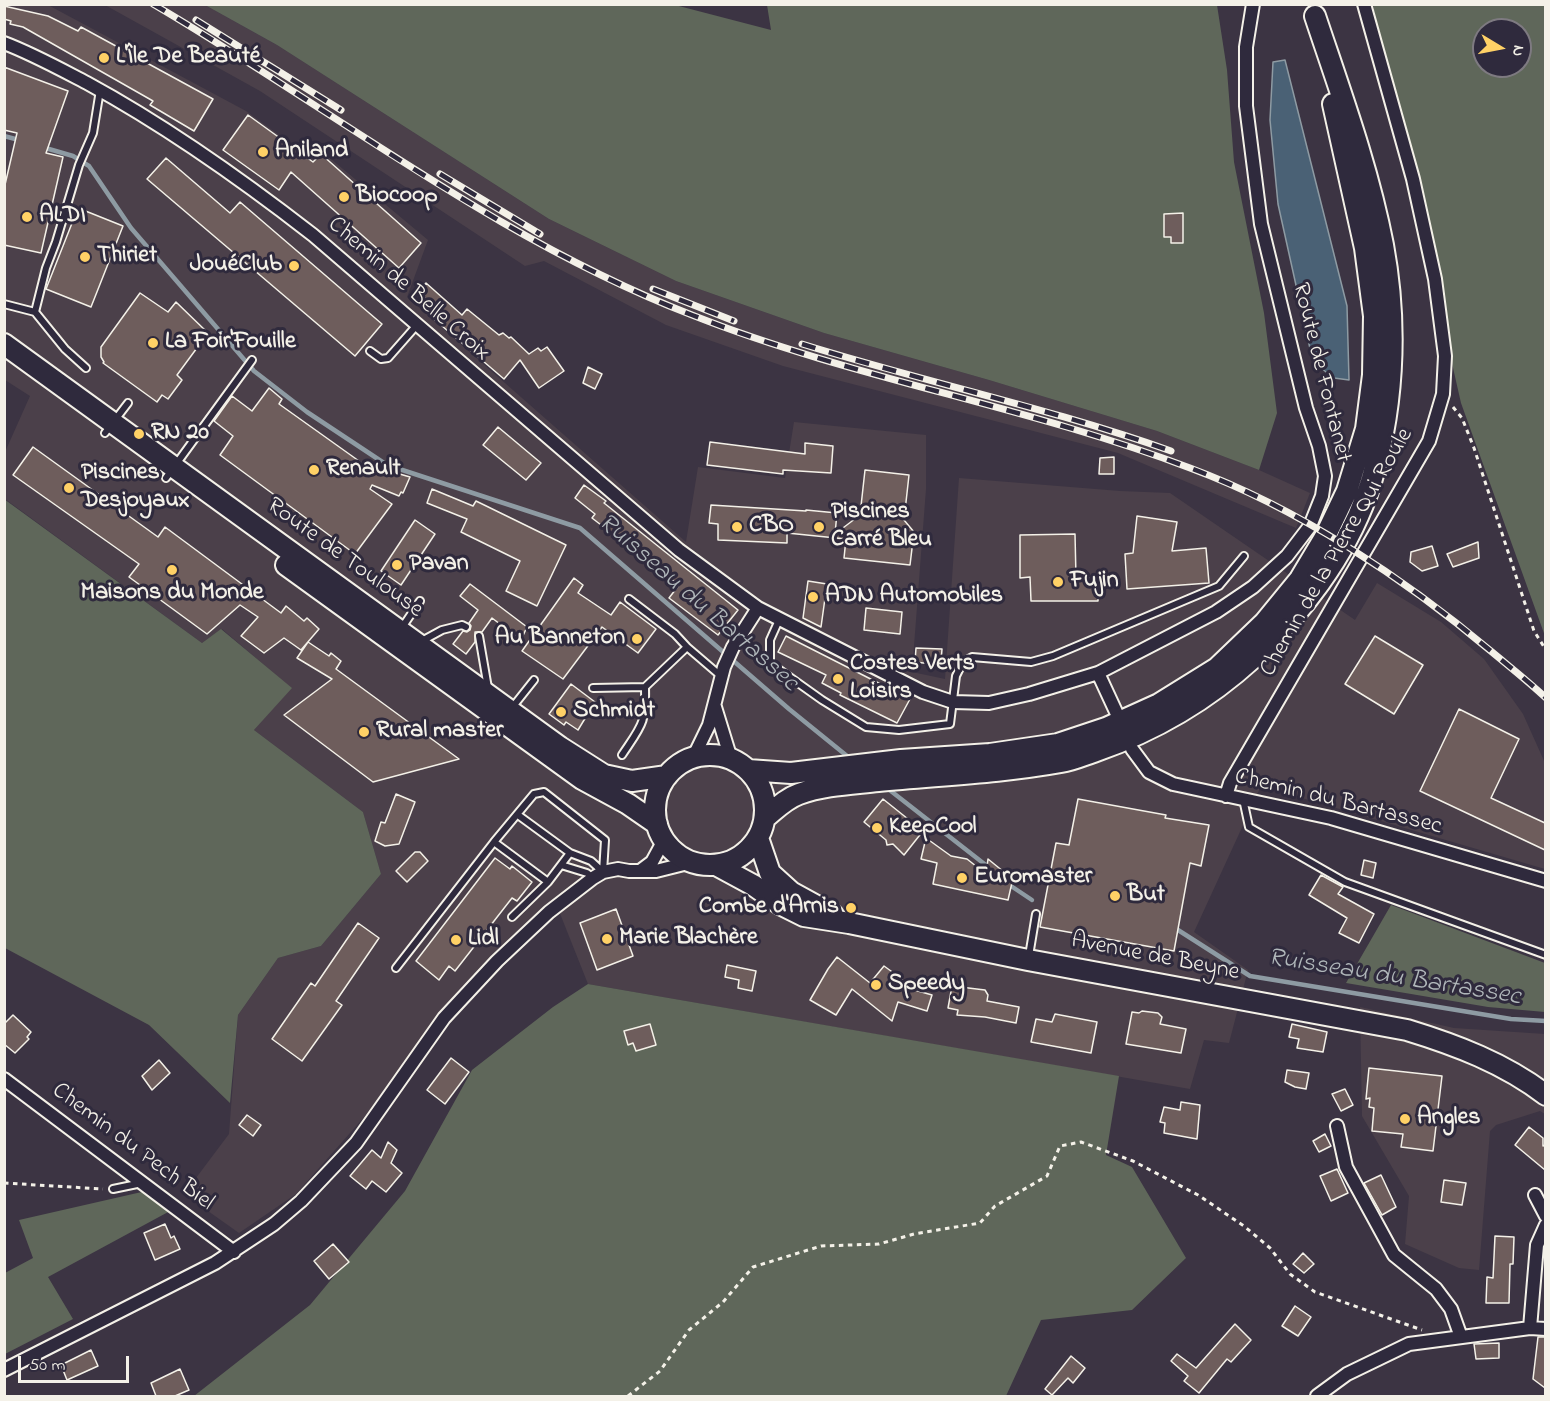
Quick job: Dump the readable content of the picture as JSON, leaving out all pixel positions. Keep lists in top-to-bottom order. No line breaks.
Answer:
{"streets":{"main road":["Route de Toulouse","Avenue de Beyne"],"street":["Chemin de Belle Croix","Route de Fontanet","Chemin de la Pierre Qui Roule","Chemin du Bartassec","Chemin du Pech Biel"]},"crossings":[["Chemin de Belle Croix","Route de Fontanet"],["Chemin de la Pierre Qui Roule","Chemin du Bartassec"],["Route de Toulouse","Avenue de Beyne"]],"water":["Ruisseau du Bartassec"],"places":["L'Île De Beauté","Aniland","Biocoop","ALDI","Thiriet","JouéClub","La Foir'Fouille","RN 20","Renault","Piscines Desjoyaux","CBO","Piscines Carré Bleu","Pavan","Maisons du Monde","Fujin","ADN Automobiles","Au Banneton","Costes Verts Loisirs","Schmidt","Rural master","KeepCool","Euromaster","But","Combe d'Arnis","Marie Blachère","Lidl","Speedy","Angles"],"scale_bar":"50 m","north":"right"}
